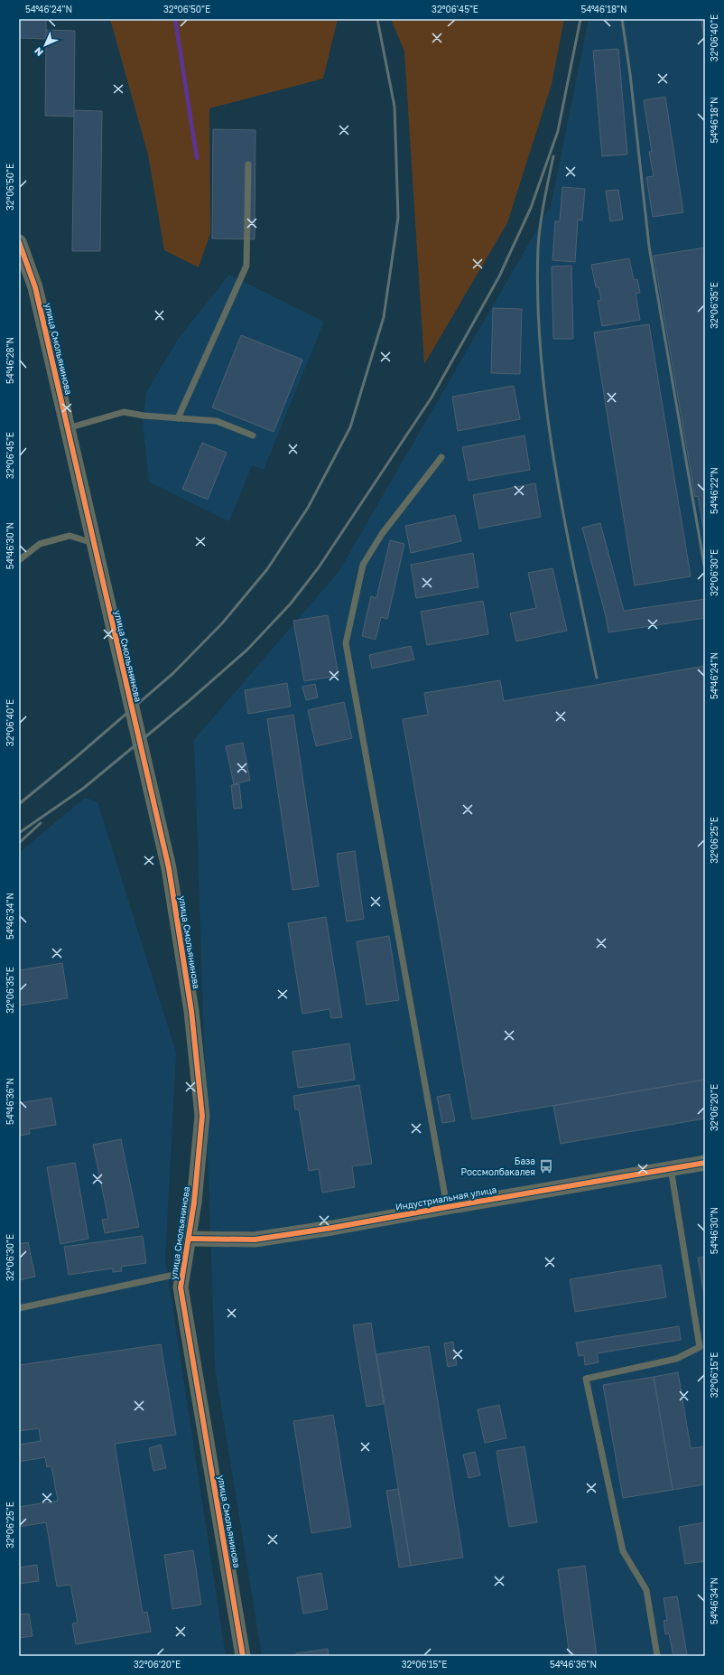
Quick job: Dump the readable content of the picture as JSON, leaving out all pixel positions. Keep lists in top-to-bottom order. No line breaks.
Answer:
{"streets":{"street":["улица Смольянинова","Индустриальная улица"]},"crossings":[["улица Смольянинова","Индустриальная улица"]],"places":{"bus stop":["База Россмолбакалея"]},"north":"bottom left","coordinates":["54°46'24\"N","32°06'50\"E","32°06'45\"E","54°46'18\"N","32°06'40\"E","32°06'35\"E","54°46'28\"N","54°46'22\"N","54°46'30\"N","32°06'30\"E","32°06'25\"E","54°46'34\"N","54°46'36\"N","32°06'20\"E","32°06'15\"E"]}
